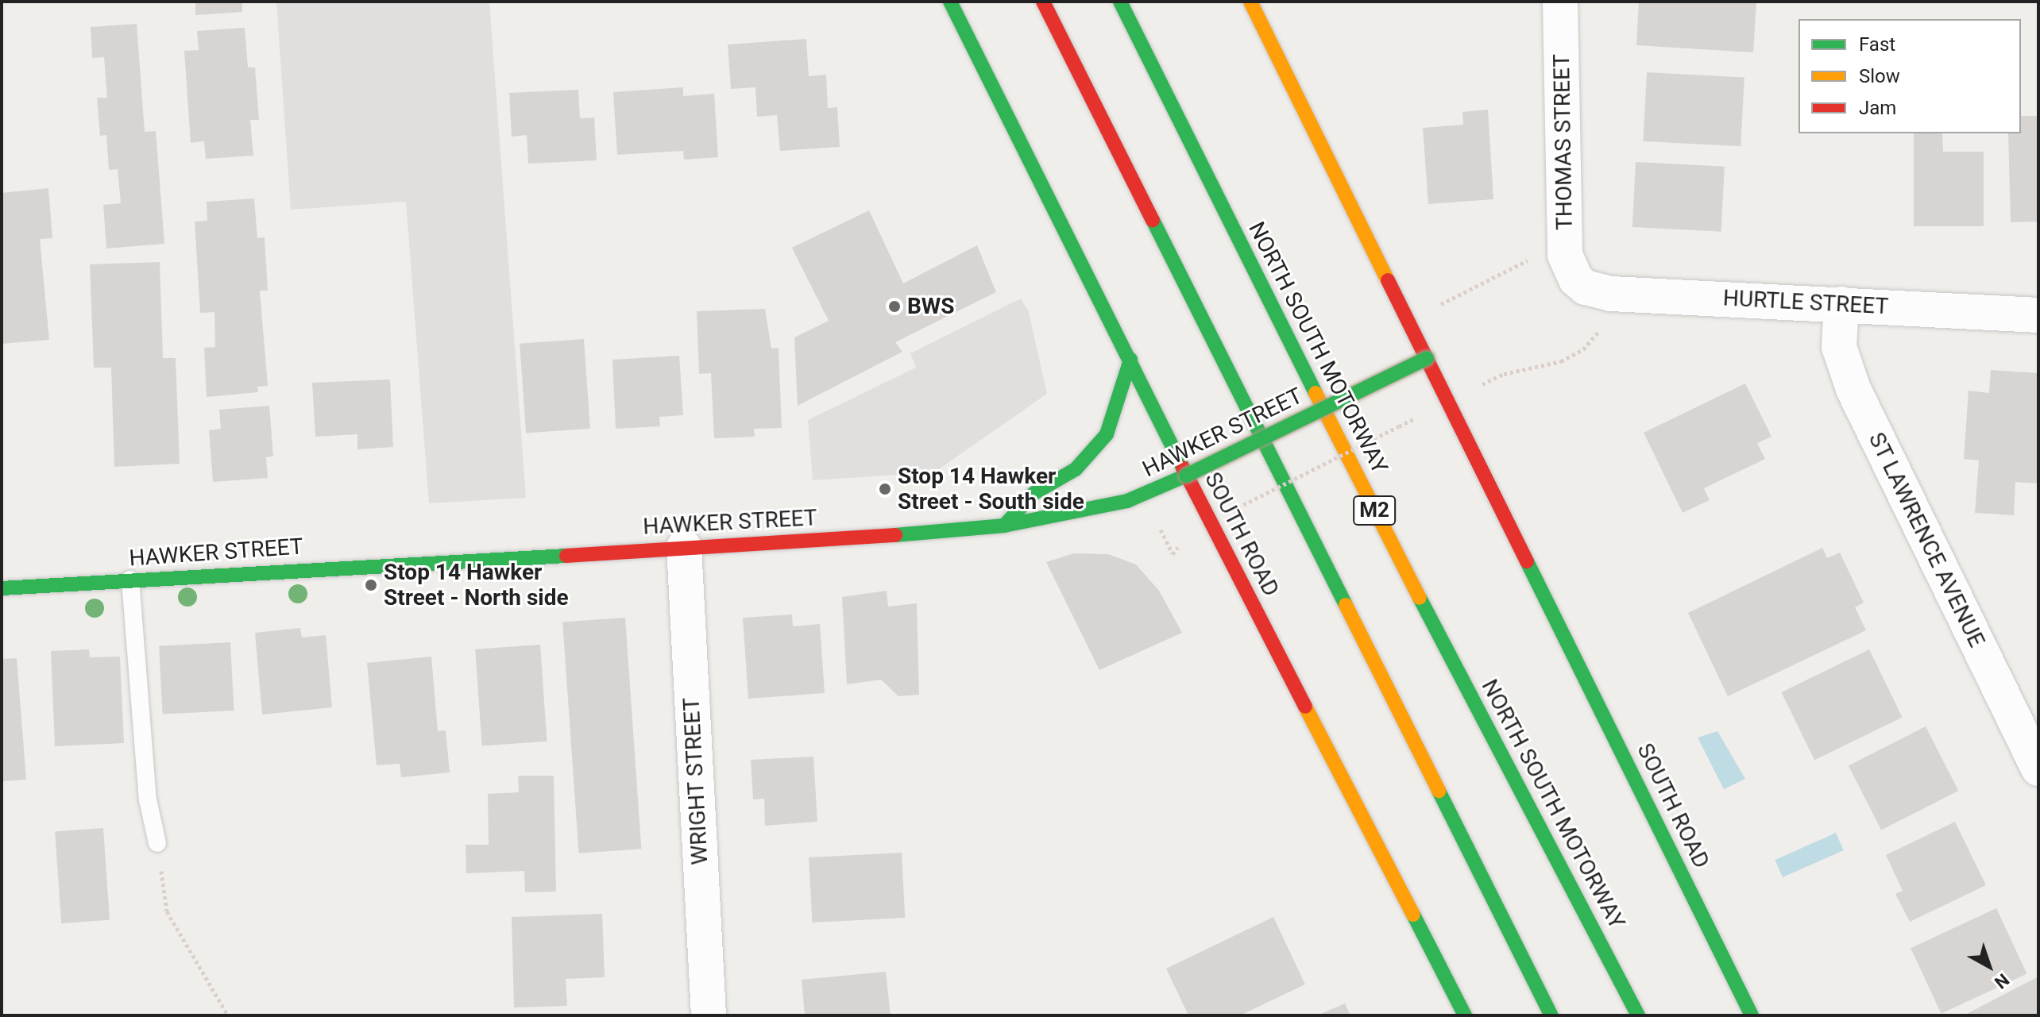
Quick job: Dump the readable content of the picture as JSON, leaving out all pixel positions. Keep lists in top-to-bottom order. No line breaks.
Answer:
{"streets":{"main road":["NORTH SOUTH MOTORWAY","HAWKER STREET","M2","SOUTH ROAD"],"street":["THOMAS STREET","HURTLE STREET","ST LAWRENCE AVENUE","WRIGHT STREET"]},"crossings":[["THOMAS STREET","HURTLE STREET"],["HURTLE STREET","ST LAWRENCE AVENUE"],["HAWKER STREET","SOUTH ROAD"],["HAWKER STREET","WRIGHT STREET"]],"places":["BWS","Stop 14 Hawker Street - South side","Stop 14 Hawker Street - North side"],"legend":["Fast","Slow","Jam"],"north":"bottom right"}
